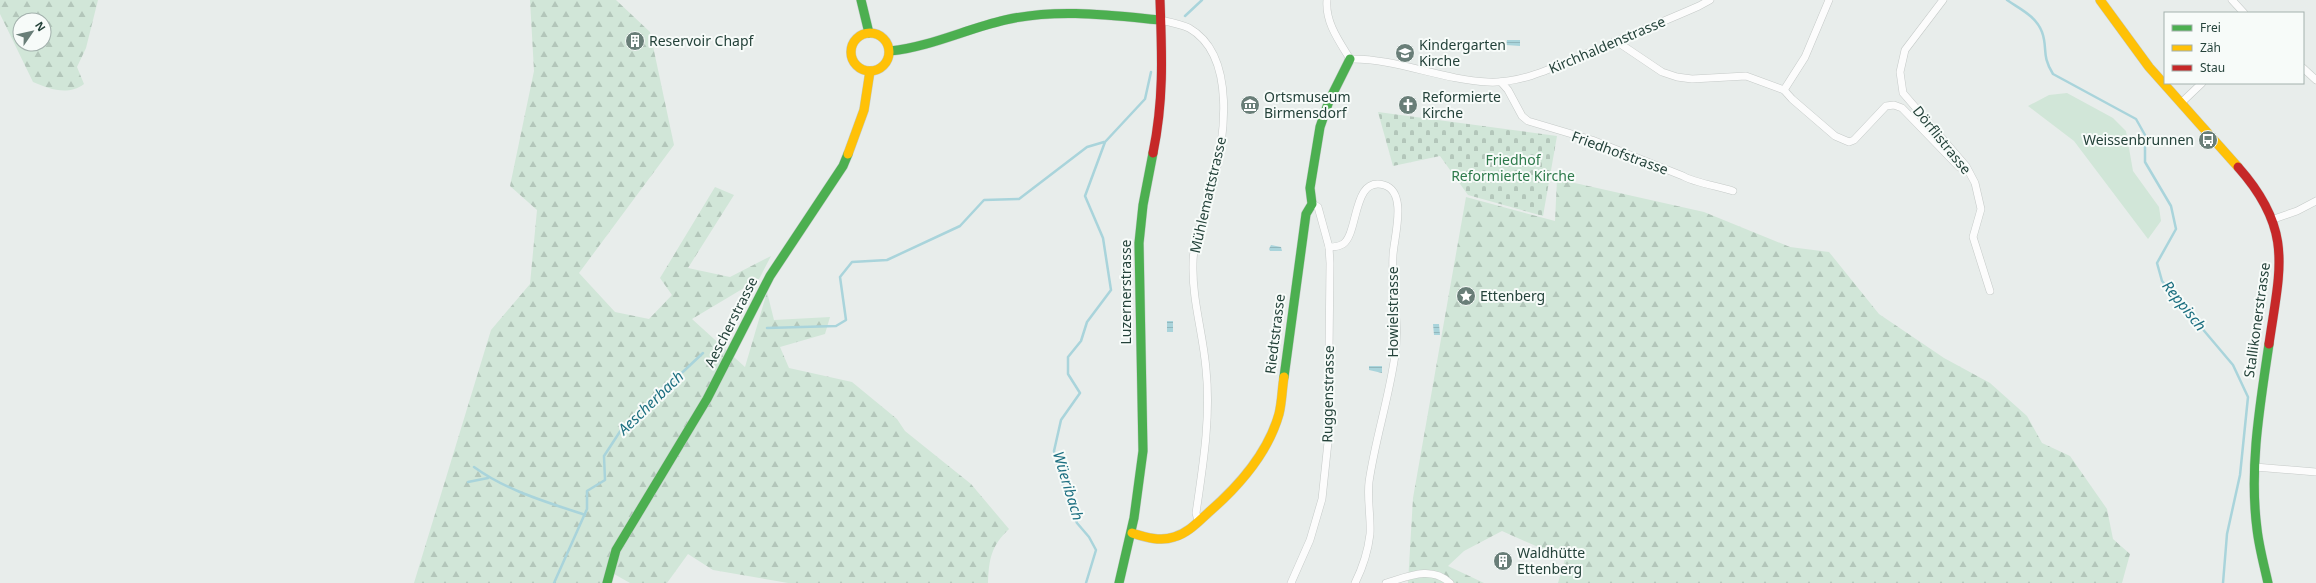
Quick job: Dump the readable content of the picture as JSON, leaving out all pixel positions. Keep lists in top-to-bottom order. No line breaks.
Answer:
{"streets":{"street":["Kirchhaldenstrasse","Dörflistrasse","Friedhofstrasse","Mühlemattstrasse","Luzernerstrasse","Howielstrasse","Stallikonerstrasse","Aescherstrasse","Riedtstrasse","Ruggenstrasse"]},"crossings":[["Kirchhaldenstrasse","Friedhofstrasse"],["Kirchhaldenstrasse","Riedtstrasse"],["Mühlemattstrasse","Luzernerstrasse"],["Mühlemattstrasse","Riedtstrasse"],["Luzernerstrasse","Riedtstrasse"],["Howielstrasse","Ruggenstrasse"],["Riedtstrasse","Ruggenstrasse"]],"water":["Reppisch","Aescherbach","Wüeribach"],"parks":["Friedhof Reformierte Kirche"],"places":{"building":["Reservoir Chapf","Waldhütte Ettenberg"],"school or university":["Kindergarten Kirche"],"museum":["Ortsmuseum Birmensdorf"],"church":["Reformierte Kirche"],"bus stop":["Weissenbrunnen"],"place":["Ettenberg"]},"legend":["Frei","Zäh","Stau"],"north":"top right"}
